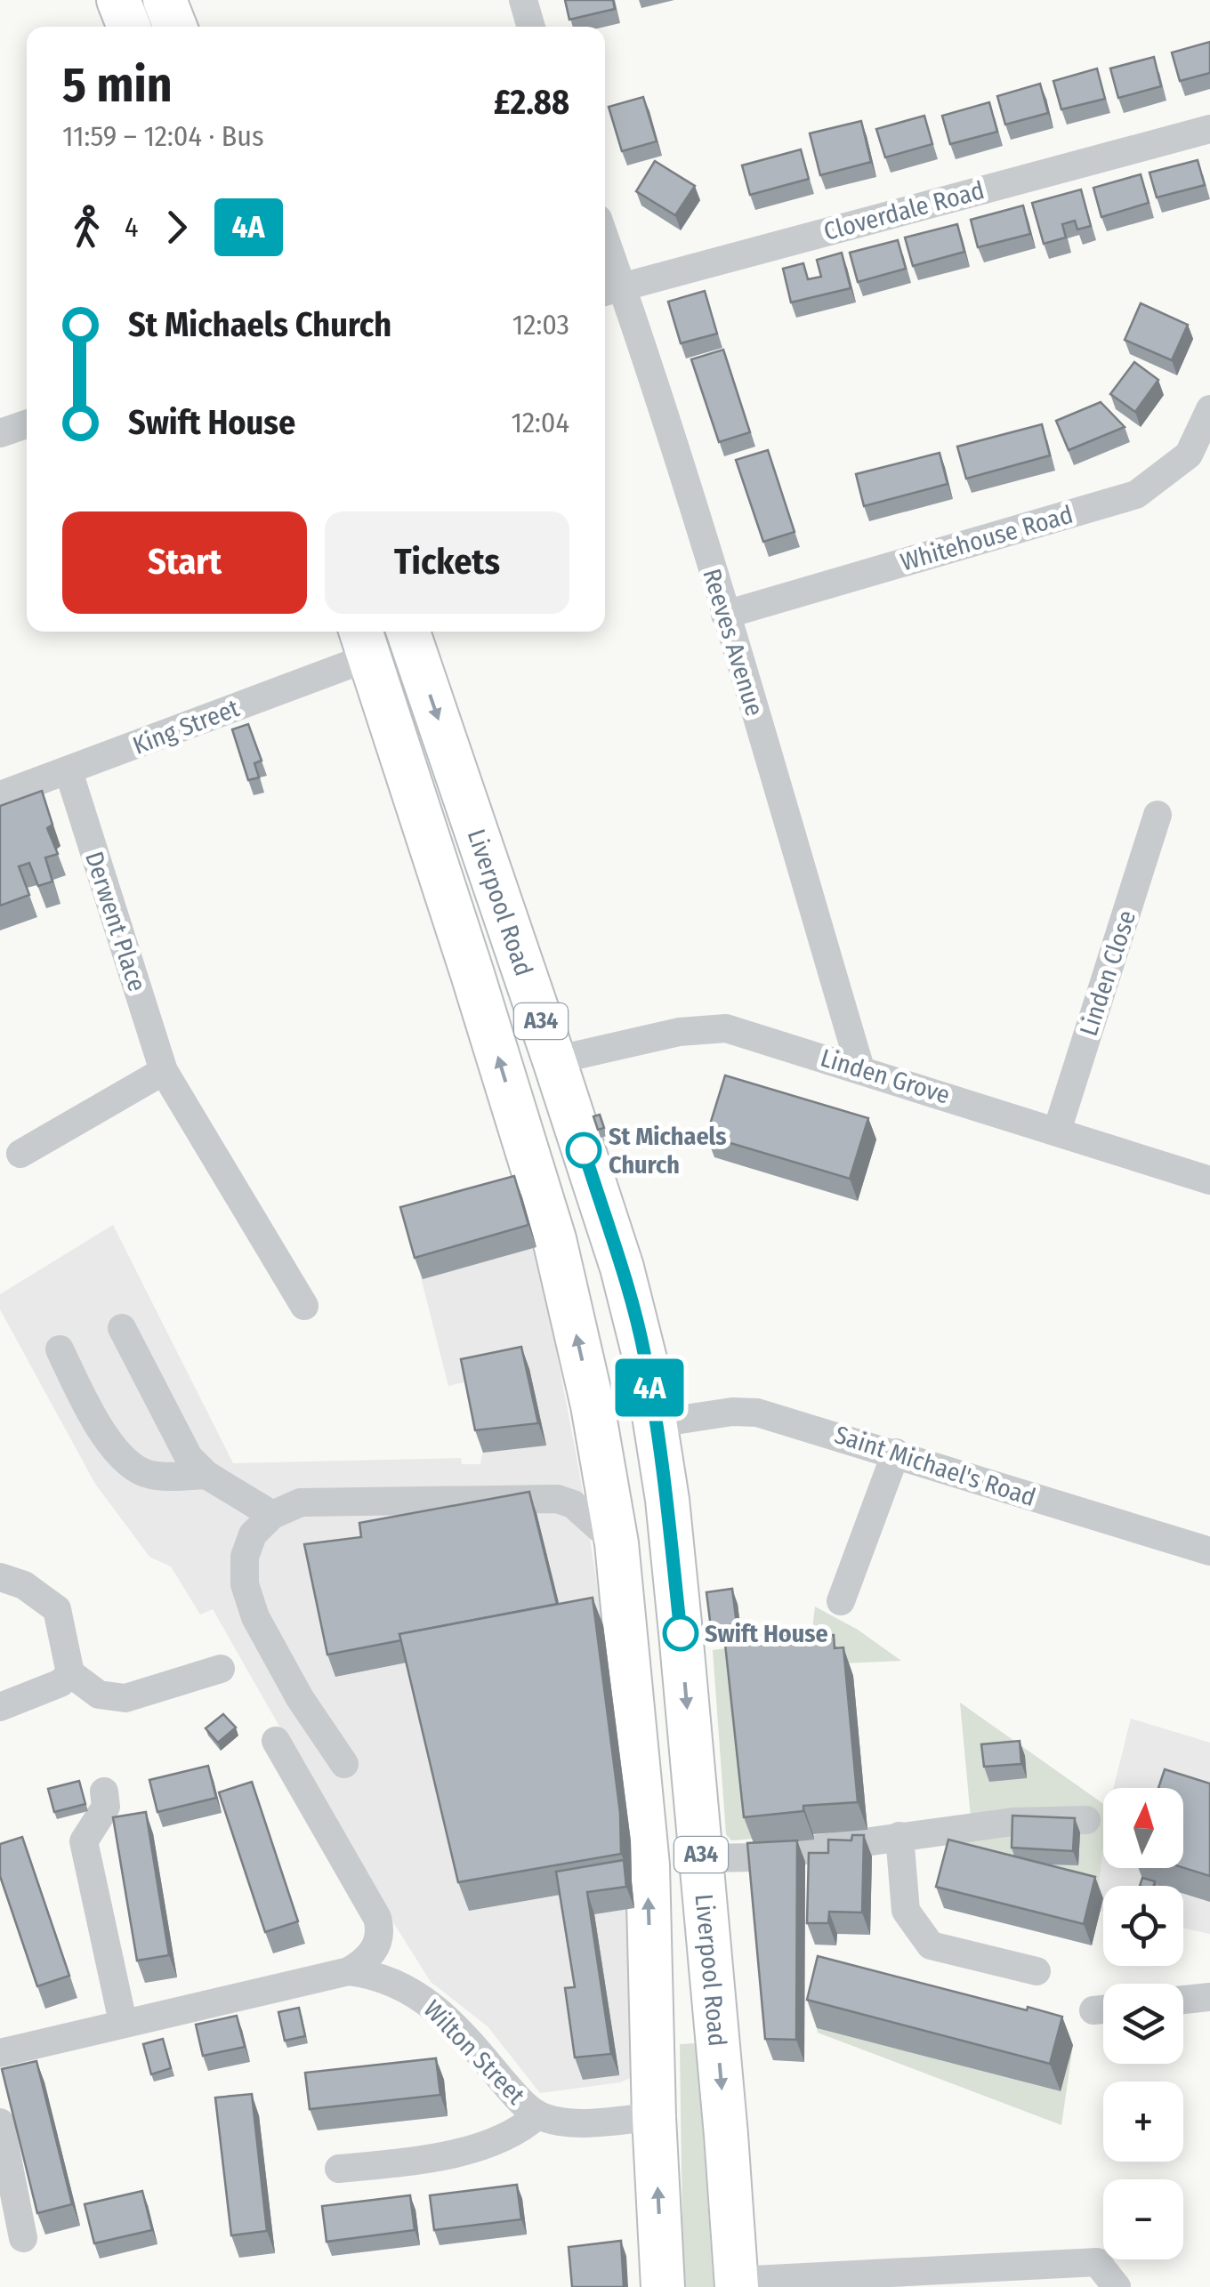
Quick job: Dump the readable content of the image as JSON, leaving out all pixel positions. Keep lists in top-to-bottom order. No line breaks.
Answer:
{"streets":{"highway":["Liverpool Road","A34"],"street":["Cloverdale Road","Whitehouse Road","Reeves Avenue","King Street","Derwent Place","Linden Close","Linden Grove","Saint Michael's Road","Wilton Street"]},"crossings":[["Cloverdale Road","Reeves Avenue"],["Whitehouse Road","Reeves Avenue"],["Reeves Avenue","Linden Grove"],["King Street","Liverpool Road"],["King Street","Derwent Place"],["Liverpool Road","A34"],["Liverpool Road","Linden Grove"],["Liverpool Road","Saint Michael's Road"],["Liverpool Road","Wilton Street"],["Linden Close","Linden Grove"],["A34","Saint Michael's Road"]],"places":["St Michaels Church","Swift House"],"lines":["bus line 4A"],"north":"top","page":{"on_map":"4A","heading":["5 min","11:59 – 12:04 · Bus","£2.88"],"legs":["4","4A"],"list":[{"name":"St Michaels Church","value":"12:03"},{"name":"Swift House","value":"12:04"}],"buttons":["Start","Tickets"],"map_buttons":["+","−"]}}
